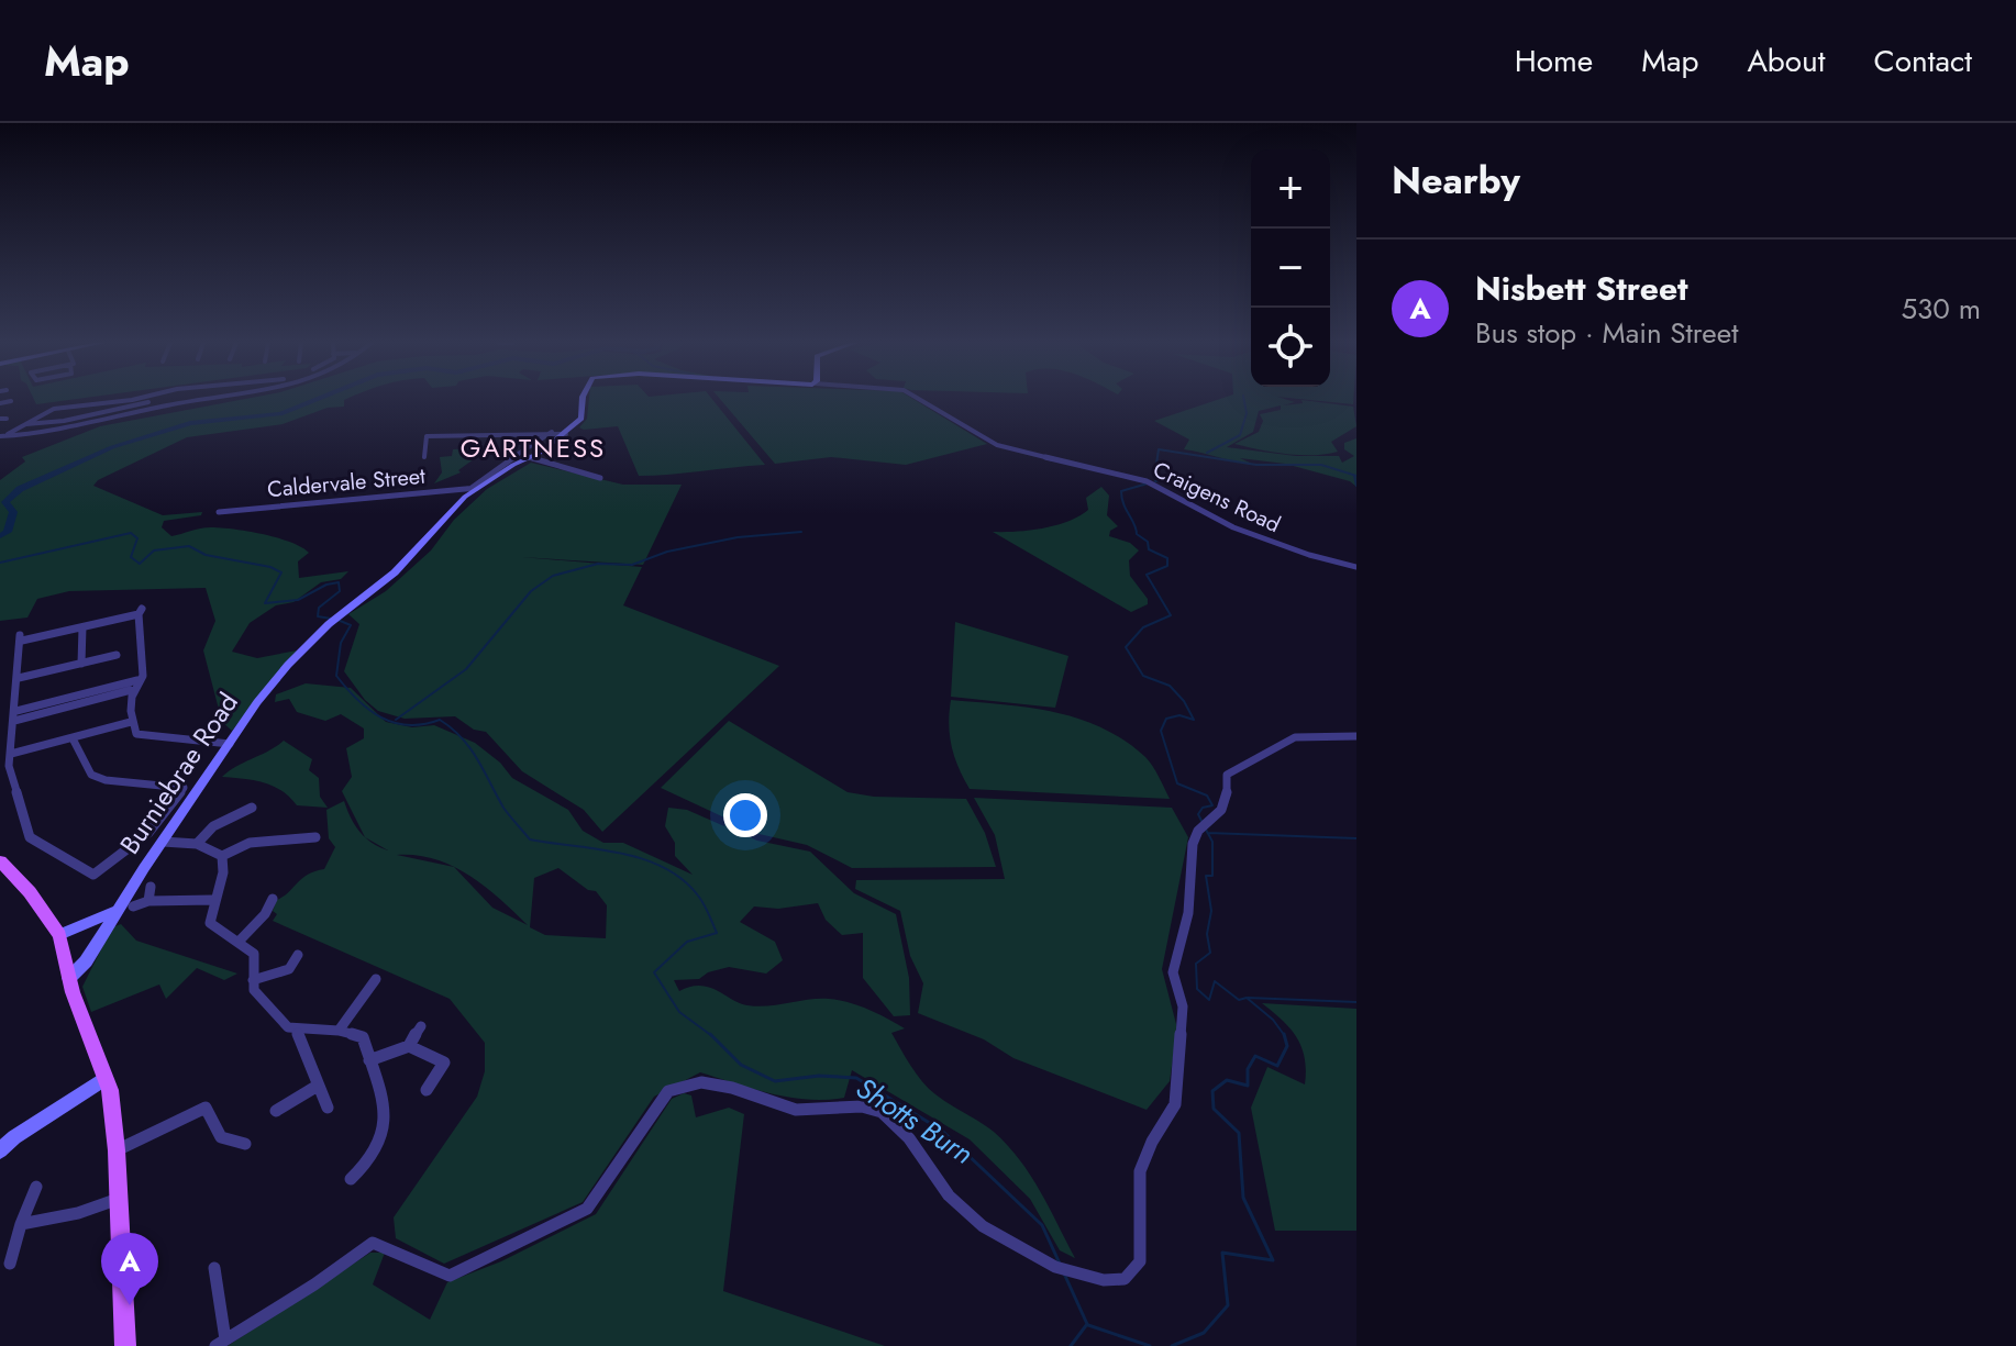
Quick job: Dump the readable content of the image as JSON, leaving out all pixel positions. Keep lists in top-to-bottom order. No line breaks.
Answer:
{"streets":{"street":["Caldervale Street","Craigens Road","Burniebrae Road"]},"crossings":[["Caldervale Street","Burniebrae Road"]],"districts":["GARTNESS"],"water":["Shotts Burn"],"page":{"header":"Map","nav":["Home","Map","About","Contact"],"heading":"Nearby","map_buttons":["+","−"],"list":[{"mark":"A","name":"Nisbett Street","note":"Bus stop · Main Street","value":"530 m"}],"pins":"A"}}
